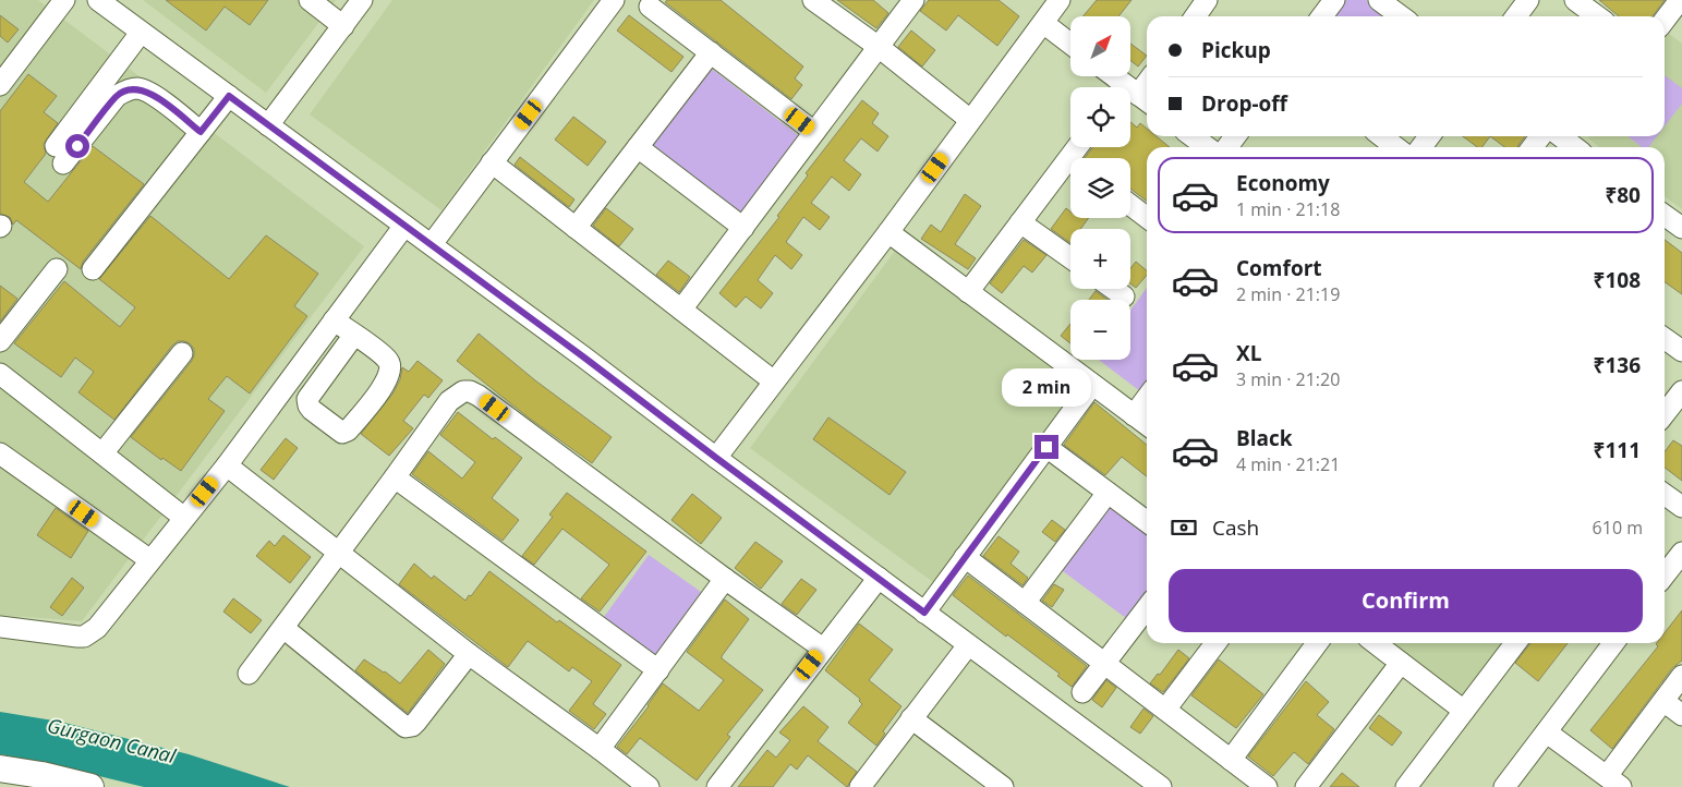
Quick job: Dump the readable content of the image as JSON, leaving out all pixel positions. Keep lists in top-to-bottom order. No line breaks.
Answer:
{"water":["Gurgaon Canal"],"north":"top right","page":{"map_buttons":["+","−"],"banner":["Pickup","Drop-off"],"list":[{"name":"Economy","note":"1 min · 21:18","value":"₹80"},{"name":"Comfort","note":"2 min · 21:19","value":"₹108"},{"name":"XL","note":"3 min · 21:20","value":"₹136"},{"name":"Black","note":"4 min · 21:21","value":"₹111"}],"bubble":"2 min","pay":["Cash","610 m"],"buttons":"Confirm"}}
